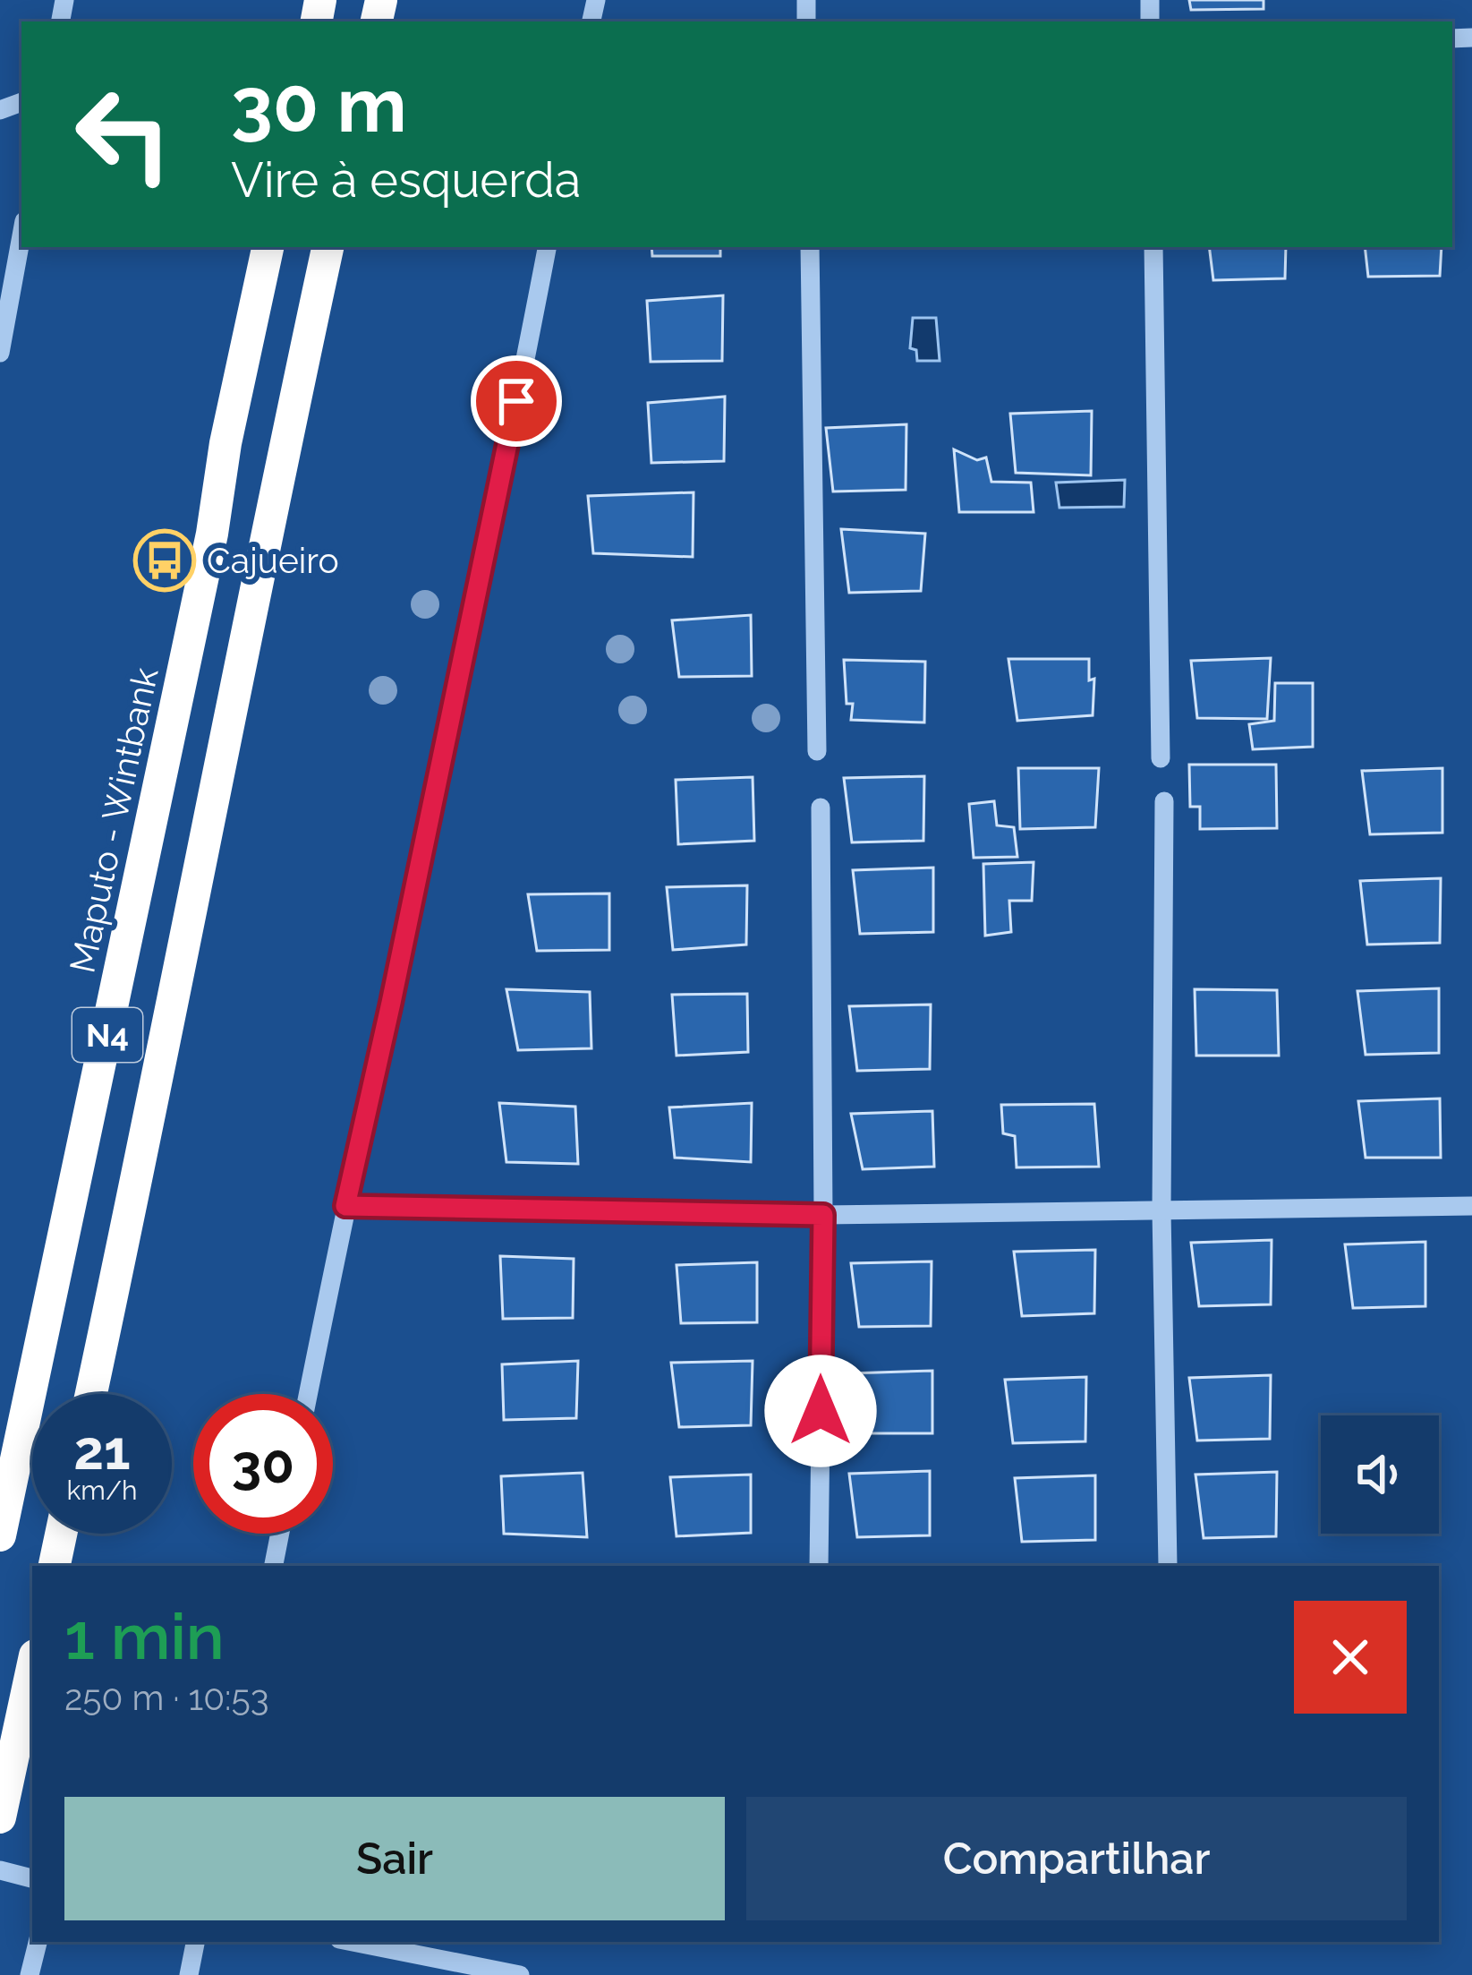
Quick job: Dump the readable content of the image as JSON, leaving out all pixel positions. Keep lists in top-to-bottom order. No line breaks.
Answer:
{"streets":{"highway":["Maputo - Wintbank","N4"]},"places":{"bus stop":["Cajueiro"]},"page":{"turn":["30 m","Vire à esquerda"],"speed":"21 km/h","limit":"30","heading":["1 min","250 m · 10:53"],"buttons":["Sair","Compartilhar"]}}
